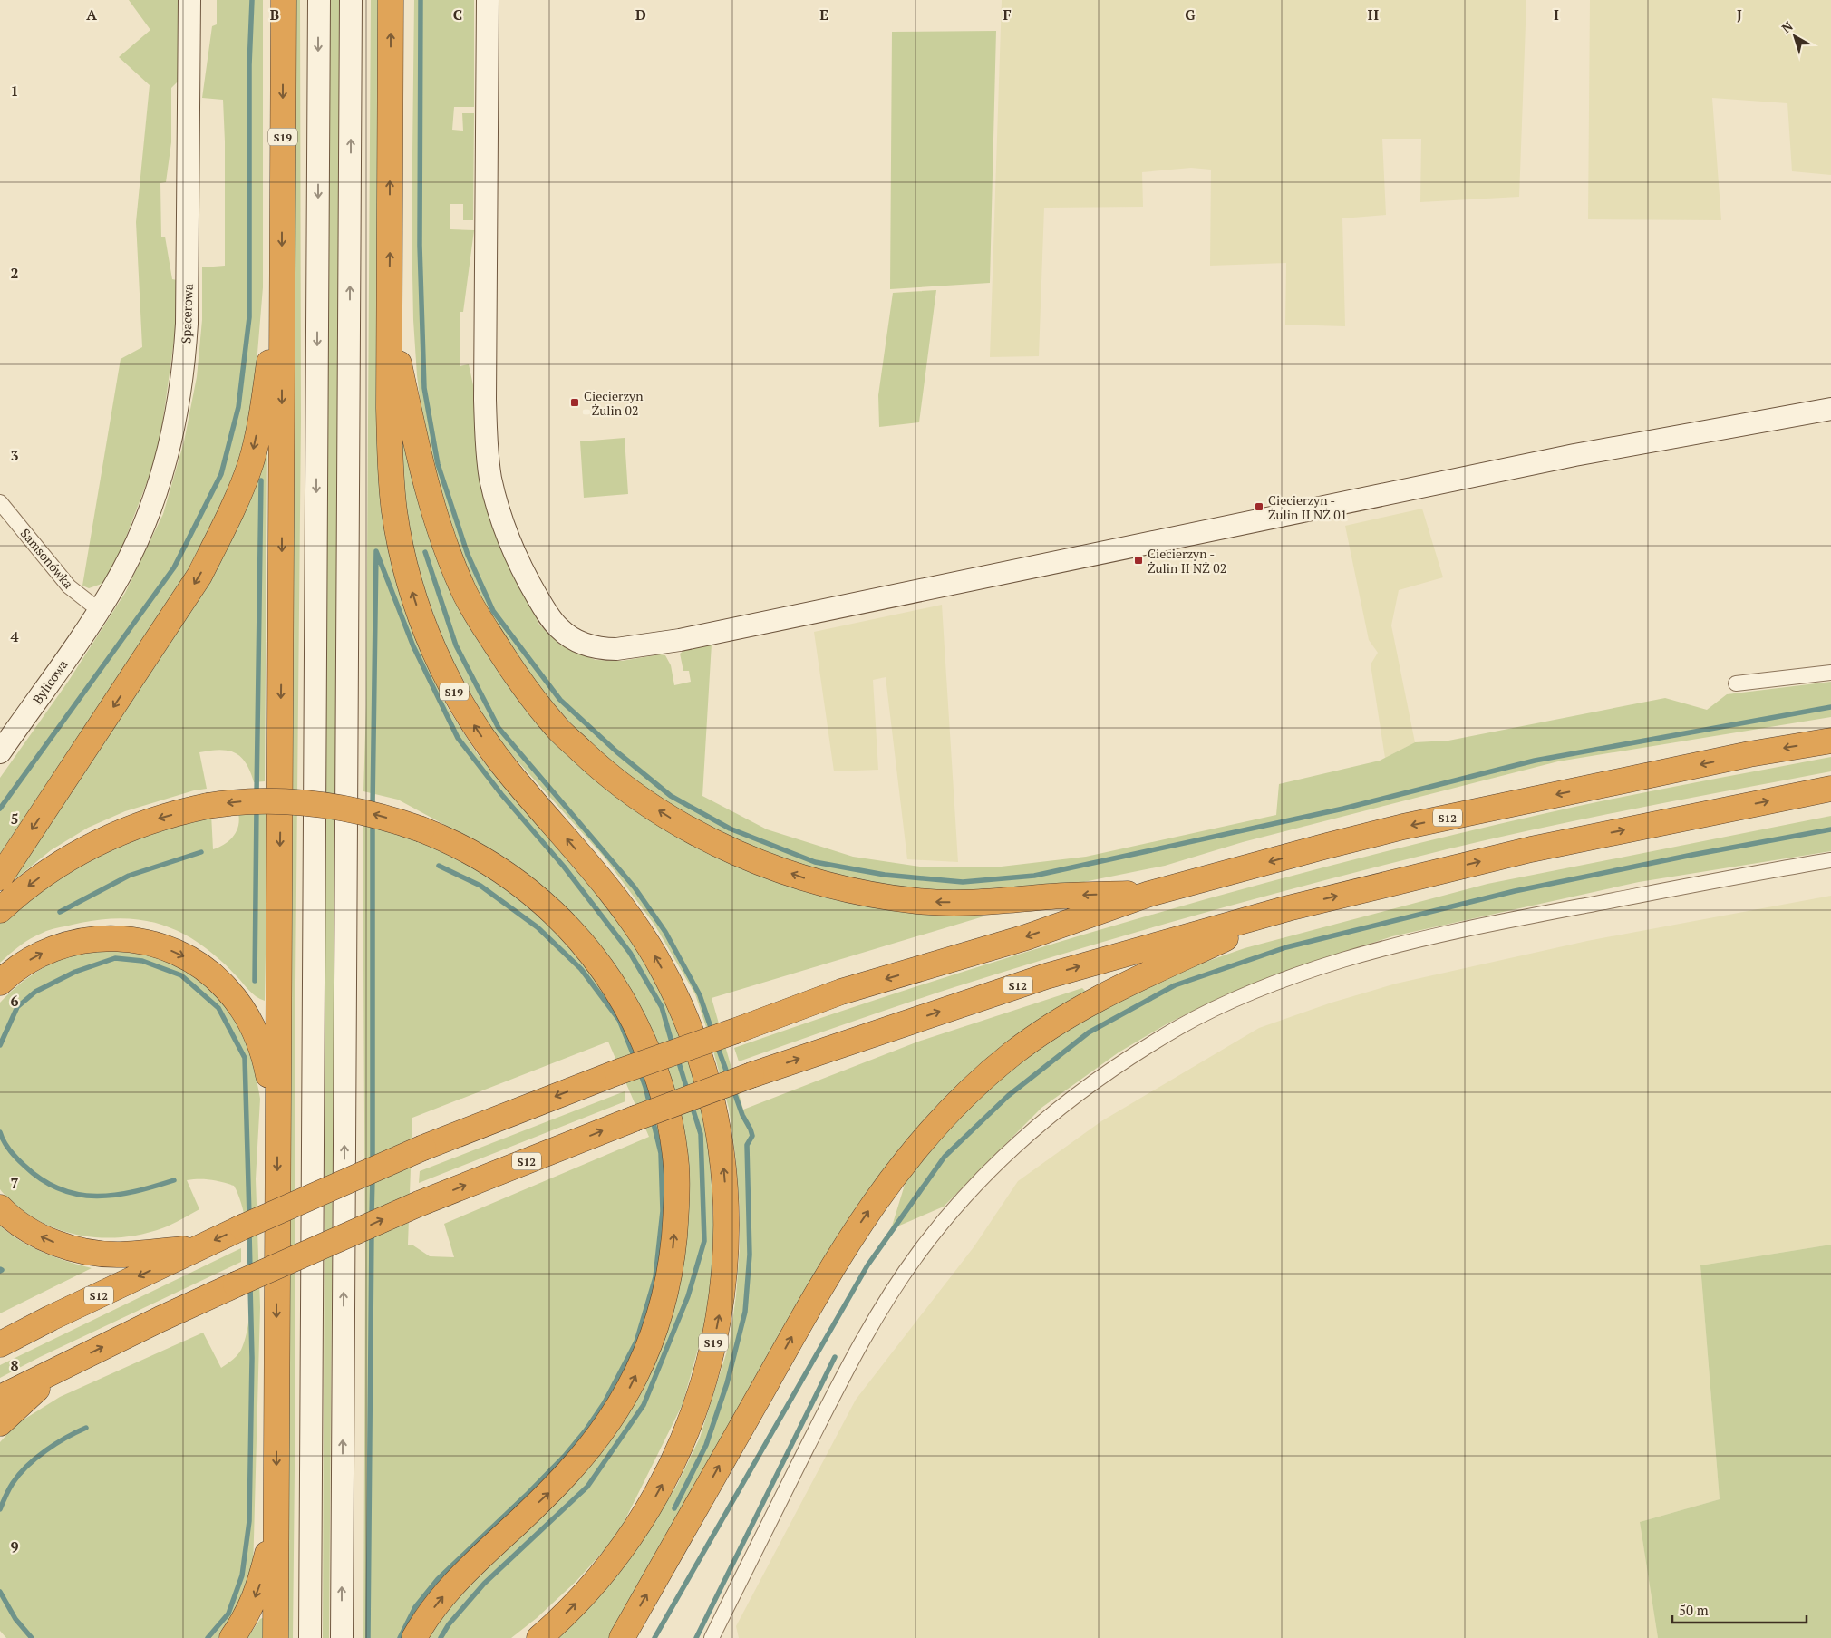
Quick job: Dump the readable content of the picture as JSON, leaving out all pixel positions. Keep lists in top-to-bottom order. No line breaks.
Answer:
{"streets":{"highway":["S19","S12"],"main road":["Spacerowa","Bylicowa"],"street":["Samsonówka"]},"crossings":[["Spacerowa","Samsonówka"],["Spacerowa","Bylicowa"],["Samsonówka","Bylicowa"]],"places":{"transit":["Ciecierzyn - Żulin 02","Ciecierzyn - Żulin II NŻ 01","Ciecierzyn - Żulin II NŻ 02"]},"scale_bar":"50 m","north":"top left","grid":{"columns":["A","B","C","D","E","F","G","H","I","J"],"rows":["1","2","3","4","5","6","7","8","9"]}}
